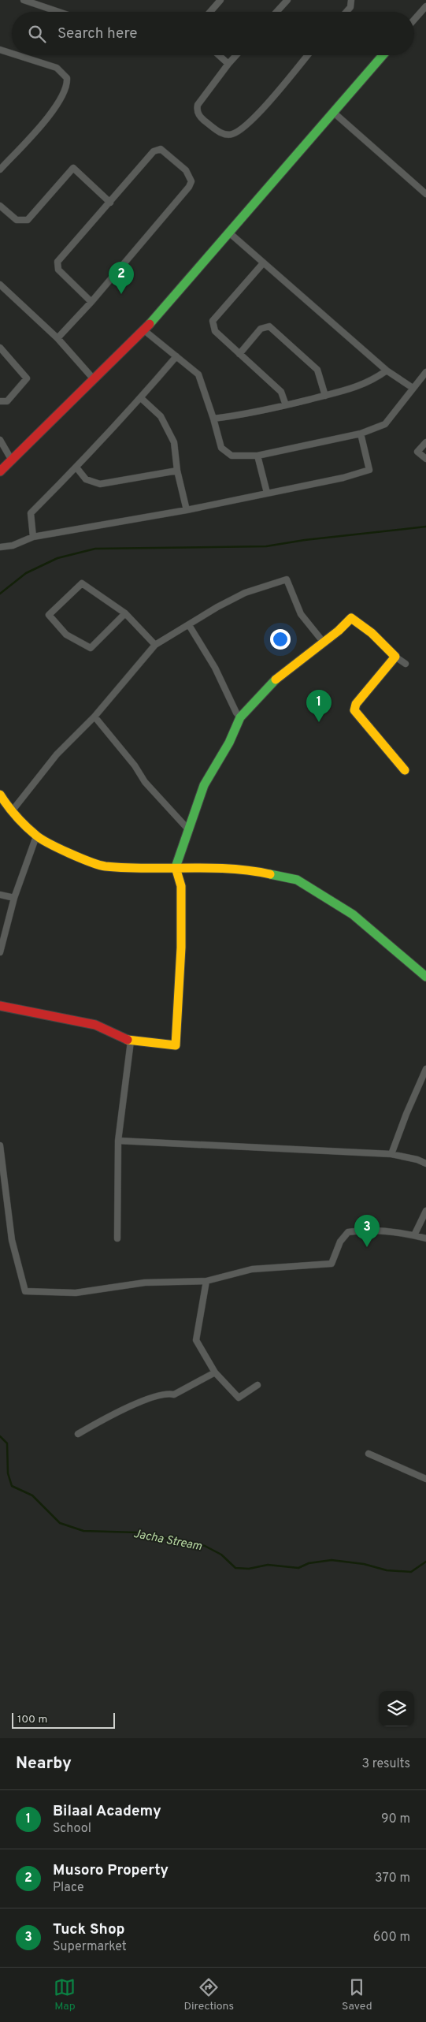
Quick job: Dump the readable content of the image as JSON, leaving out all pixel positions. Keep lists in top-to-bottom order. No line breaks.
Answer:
{"water":["Jacha Stream"],"scale_bar":"100 m","page":{"search":"Search here","pins":["2","1","3"],"scale":"100 m","heading":["Nearby","3 results"],"list":[{"mark":"1","name":"Bilaal Academy","note":"School","value":"90 m"},{"mark":"2","name":"Musoro Property","note":"Place","value":"370 m"},{"mark":"3","name":"Tuck Shop","note":"Supermarket","value":"600 m"}],"nav":["Map","Directions","Saved"]}}
